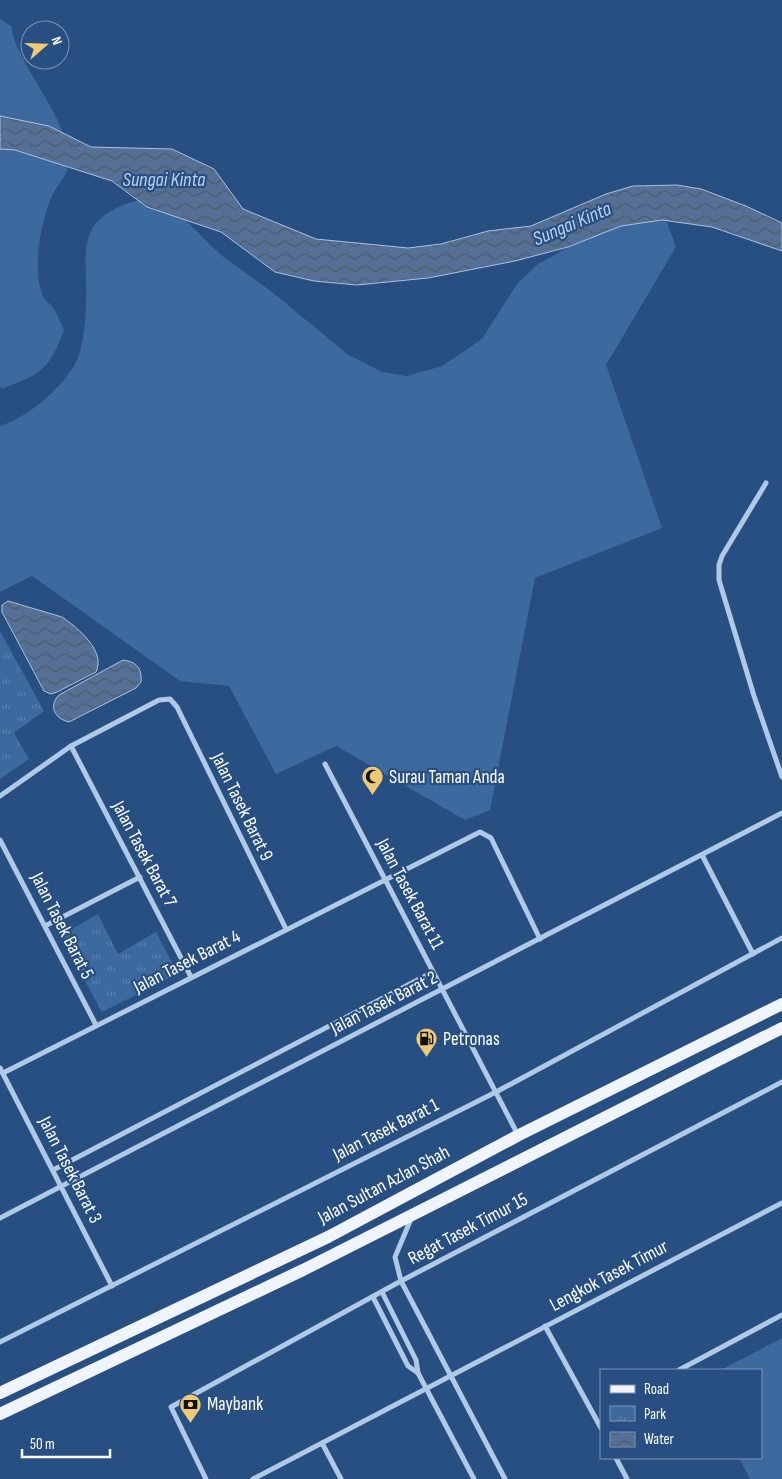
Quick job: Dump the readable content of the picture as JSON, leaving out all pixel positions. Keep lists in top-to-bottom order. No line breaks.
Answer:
{"streets":{"main road":["Jalan Sultan Azlan Shah"],"street":["Jalan Tasek Barat 9","Jalan Tasek Barat 7","Jalan Tasek Barat 11","Jalan Tasek Barat 5","Jalan Tasek Barat 4","Jalan Tasek Barat 2","Jalan Tasek Barat 1","Jalan Tasek Barat 3","Regat Tasek Timur 15","Lengkok Tasek Timur"]},"crossings":[["Jalan Tasek Barat 9","Jalan Tasek Barat 7"],["Jalan Tasek Barat 9","Jalan Tasek Barat 4"],["Jalan Tasek Barat 7","Jalan Tasek Barat 4"],["Jalan Tasek Barat 11","Jalan Tasek Barat 4"],["Jalan Tasek Barat 11","Jalan Tasek Barat 2"],["Jalan Tasek Barat 11","Jalan Tasek Barat 1"],["Jalan Tasek Barat 11","Jalan Sultan Azlan Shah"],["Jalan Tasek Barat 5","Jalan Tasek Barat 4"],["Jalan Tasek Barat 4","Jalan Tasek Barat 2"],["Jalan Tasek Barat 4","Jalan Tasek Barat 3"],["Jalan Tasek Barat 2","Jalan Tasek Barat 3"],["Jalan Tasek Barat 1","Jalan Tasek Barat 3"]],"water":["Sungai Kinta"],"places":{"mosque":["Surau Taman Anda"],"fuel station":["Petronas"],"bank":["Maybank"]},"legend":["Road","Park","Water"],"scale_bar":"50 m","north":"right"}
